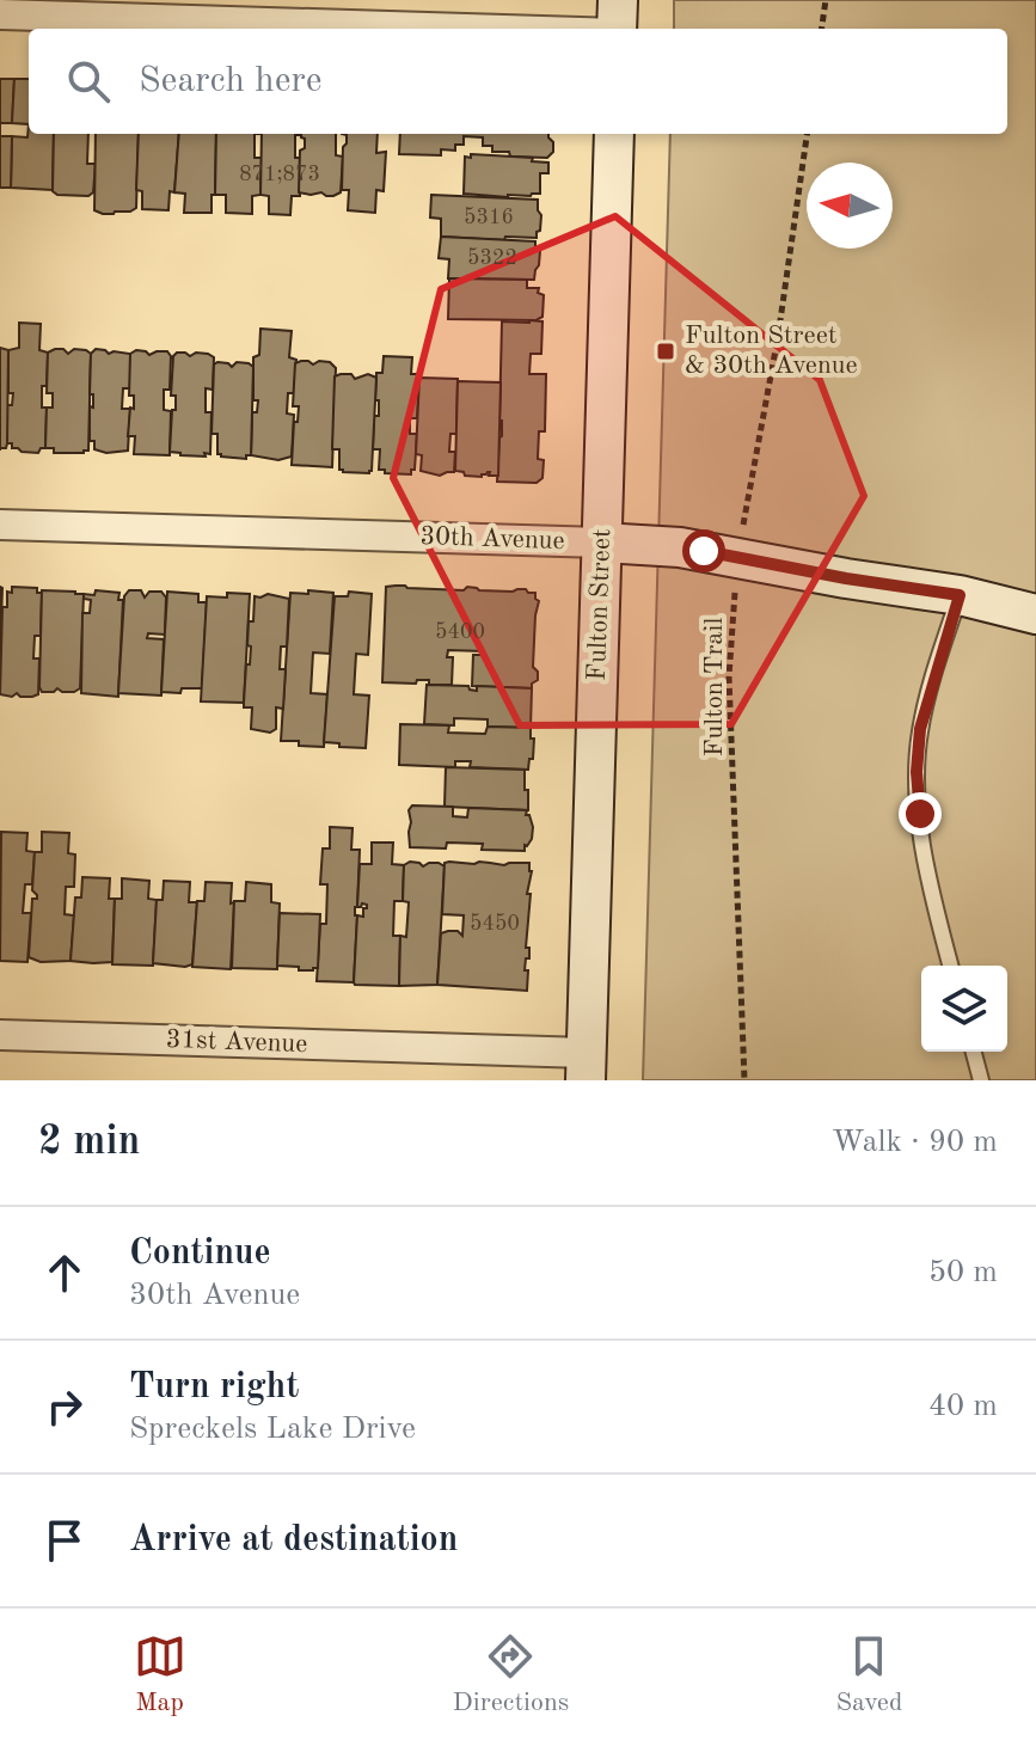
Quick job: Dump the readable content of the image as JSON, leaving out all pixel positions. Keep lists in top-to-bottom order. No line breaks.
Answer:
{"streets":{"main road":["30th Avenue","Fulton Street"],"street":["31st Avenue"],"path":["Fulton Trail"]},"crossings":[["30th Avenue","Fulton Street"],["30th Avenue","Fulton Trail"],["Fulton Street","31st Avenue"]],"places":{"transit":["Fulton Street & 30th Avenue"]},"house_numbers":["871;873","5316","5322","5400","5450"],"north":"left","page":{"search":"Search here","heading":["2 min","Walk · 90 m"],"list":[["Continue","30th Avenue","50 m"],["Turn right","Spreckels Lake Drive","40 m"],"Arrive at destination"],"nav":["Map","Directions","Saved"]}}
